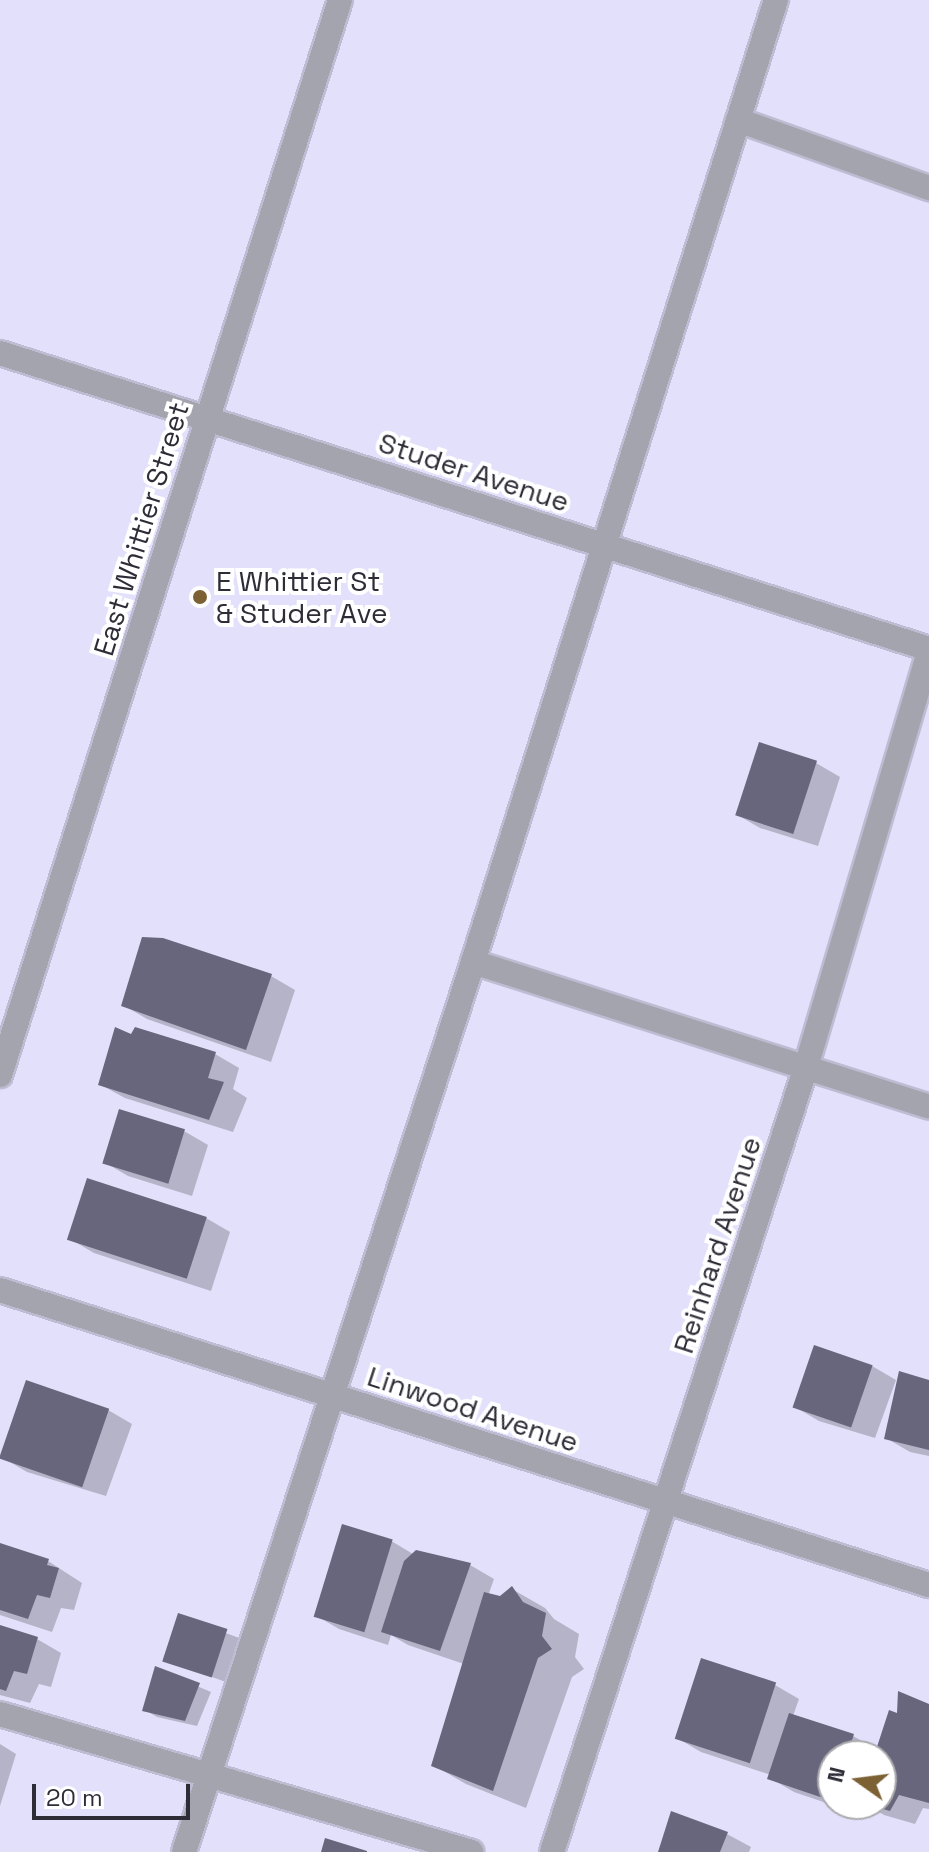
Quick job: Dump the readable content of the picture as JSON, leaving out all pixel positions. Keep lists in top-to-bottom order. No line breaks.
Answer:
{"streets":{"street":["Studer Avenue","East Whittier Street","Reinhard Avenue","Linwood Avenue"]},"crossings":[["Studer Avenue","East Whittier Street"],["Studer Avenue","Reinhard Avenue"],["Reinhard Avenue","Linwood Avenue"]],"places":["E Whittier St & Studer Ave"],"scale_bar":"20 m","north":"left"}
